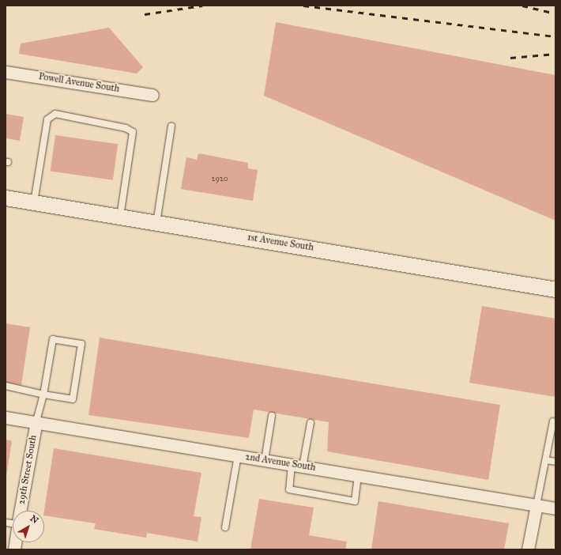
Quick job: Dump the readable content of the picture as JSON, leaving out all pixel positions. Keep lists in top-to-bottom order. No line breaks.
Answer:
{"streets":{"street":["Powell Avenue South","1st Avenue South","2nd Avenue South","29th Street South"]},"crossings":[["2nd Avenue South","29th Street South"]],"house_numbers":["2920"],"north":"top right"}
